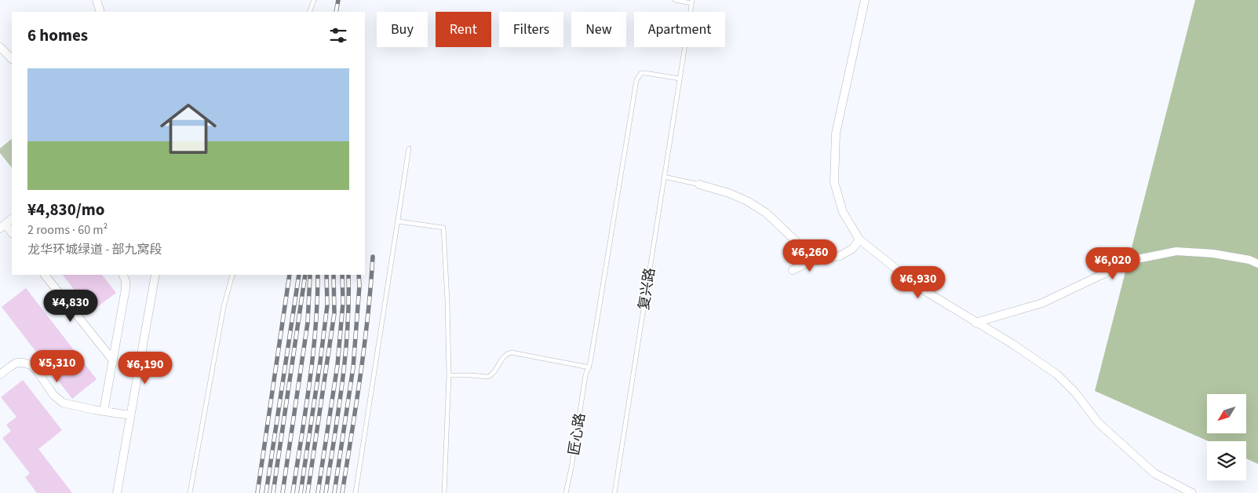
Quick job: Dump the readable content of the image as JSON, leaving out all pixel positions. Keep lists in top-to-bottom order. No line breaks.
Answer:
{"streets":{"lane":["复兴路","匠心路"]},"crossings":[["复兴路","匠心路"]],"north":"bottom left","page":{"chip":["Buy","Rent","Filters","New","Apartment"],"heading":"6 homes","list":[{"name":"¥4,830/mo","note":"2 rooms · 60 m² · 龙华环城绿道 - 部九窝段"}],"price":["¥6,260","¥6,020","¥6,930","¥4,830","¥5,310","¥6,190"]}}
